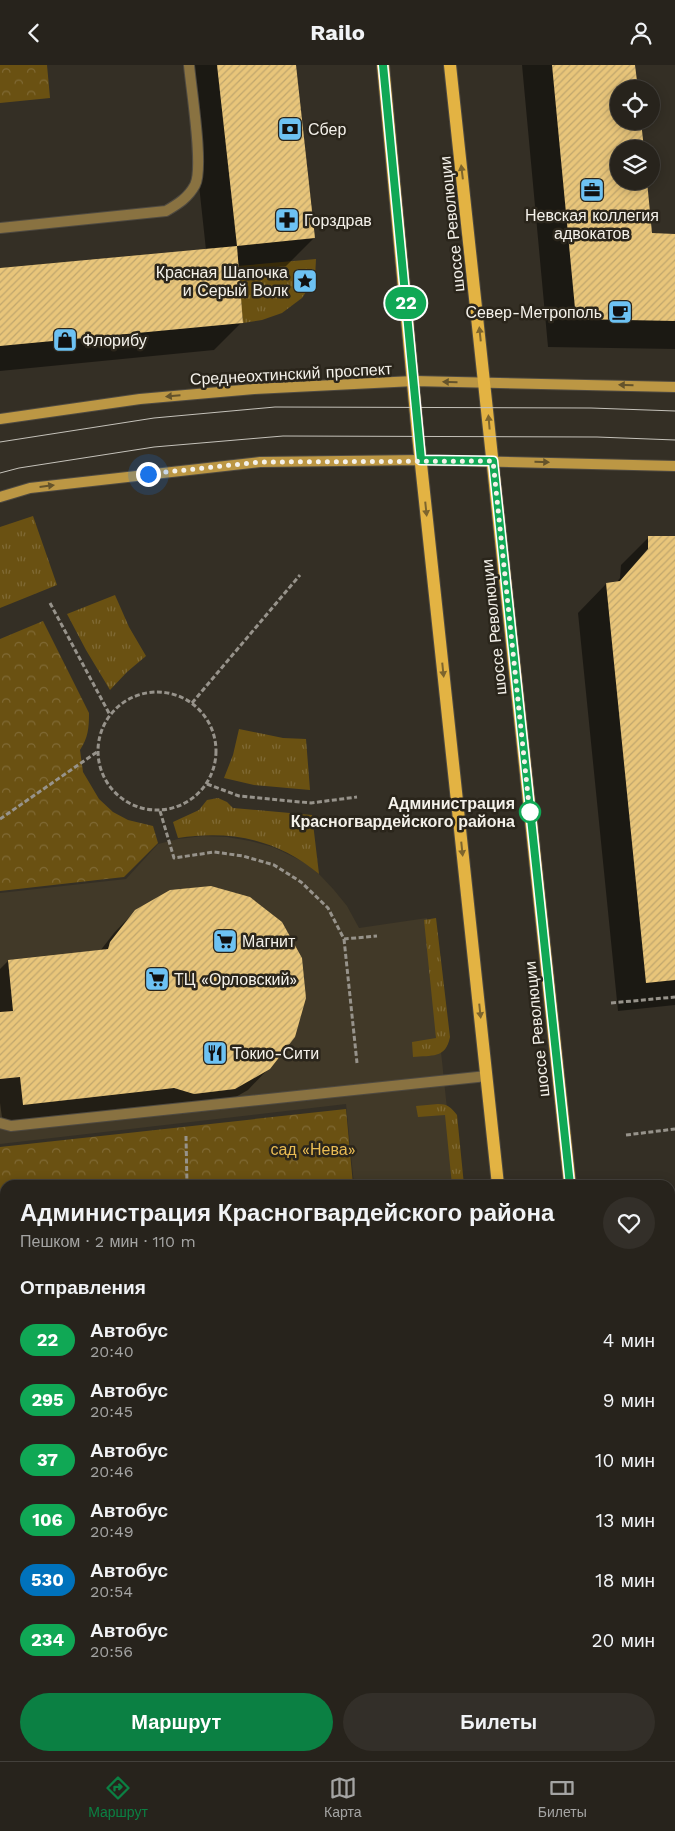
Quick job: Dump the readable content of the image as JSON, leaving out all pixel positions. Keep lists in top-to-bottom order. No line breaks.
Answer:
{"streets":{"main road":["шоссе Революции","Среднеохтинский проспект"]},"crossings":[["шоссе Революции","Среднеохтинский проспект"]],"parks":["сад «Нева»"],"places":{"bank":["Сбер"],"office":["Невская коллегия адвокатов"],"pharmacy":["Горздрав"],"place":["Красная Шапочка и Серый Волк"],"cafe":["Север-Метрополь"],"shop":["Флорибу"],"other":["Администрация Красногвардейского района"],"supermarket":["Магнит","ТЦ «Орловский»"],"restaurant":["Токио-Сити"]},"lines":["bus line 22"],"page":{"header":"Railo","on_map":"22","heading":[["Администрация Красногвардейского района","Пешком · 2 мин · 110 m"],"Отправления"],"list":[{"mark":"22","name":"Автобус","note":"20:40","value":"4 мин"},{"mark":"295","name":"Автобус","note":"20:45","value":"9 мин"},{"mark":"37","name":"Автобус","note":"20:46","value":"10 мин"},{"mark":"106","name":"Автобус","note":"20:49","value":"13 мин"},{"mark":"530","name":"Автобус","note":"20:54","value":"18 мин"},{"mark":"234","name":"Автобус","note":"20:56","value":"20 мин"}],"buttons":["Маршрут","Билеты"],"tabs":["Маршрут","Карта","Билеты"]}}
